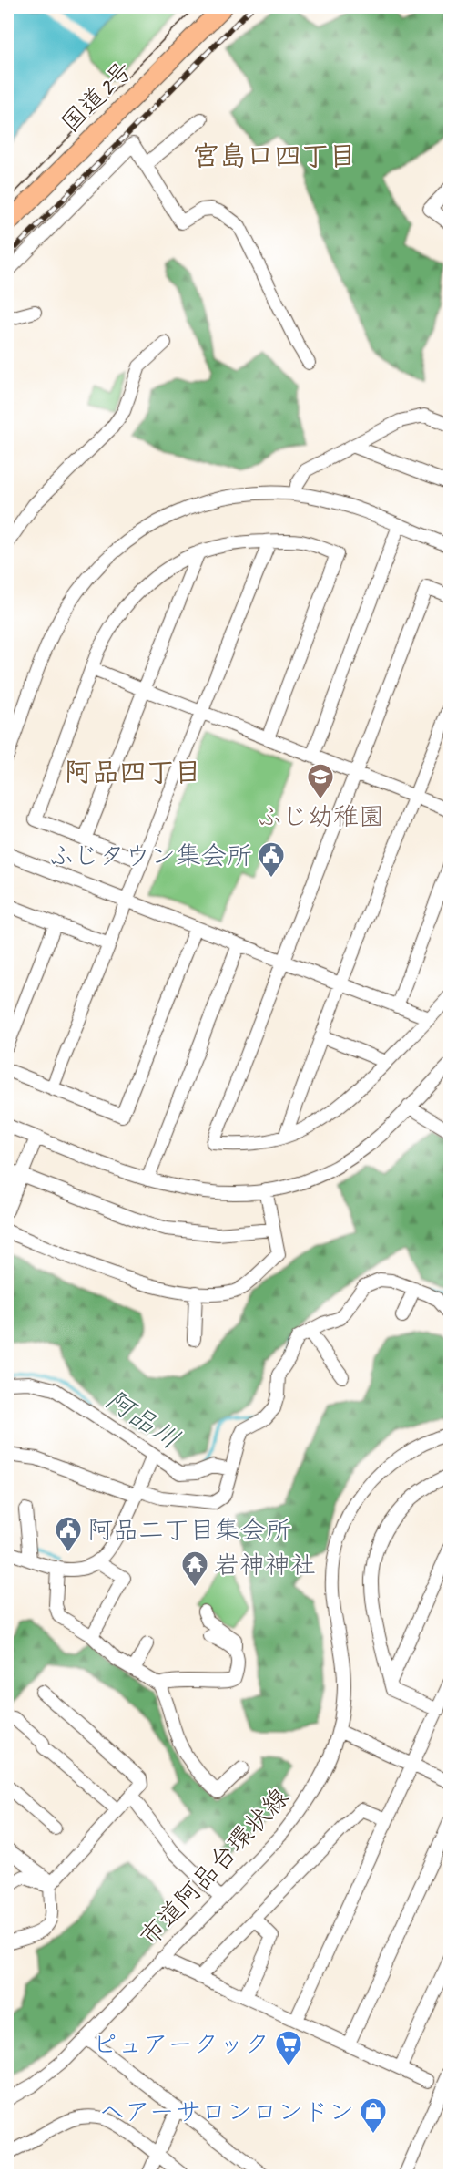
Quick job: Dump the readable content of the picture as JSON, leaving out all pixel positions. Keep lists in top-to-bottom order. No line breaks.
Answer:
{"streets":{"highway":["国道2号"],"street":["市道阿品台環状線"]},"districts":["宮島口四丁目","阿品四丁目"],"water":["阿品川"],"places":{"school or university":["ふじ幼稚園"],"public building":["ふじタウン集会所","阿品二丁目集会所"],"temple":["岩神神社"],"supermarket":["ピュアークック"],"shop":["ヘアーサロンロンドン"]}}
